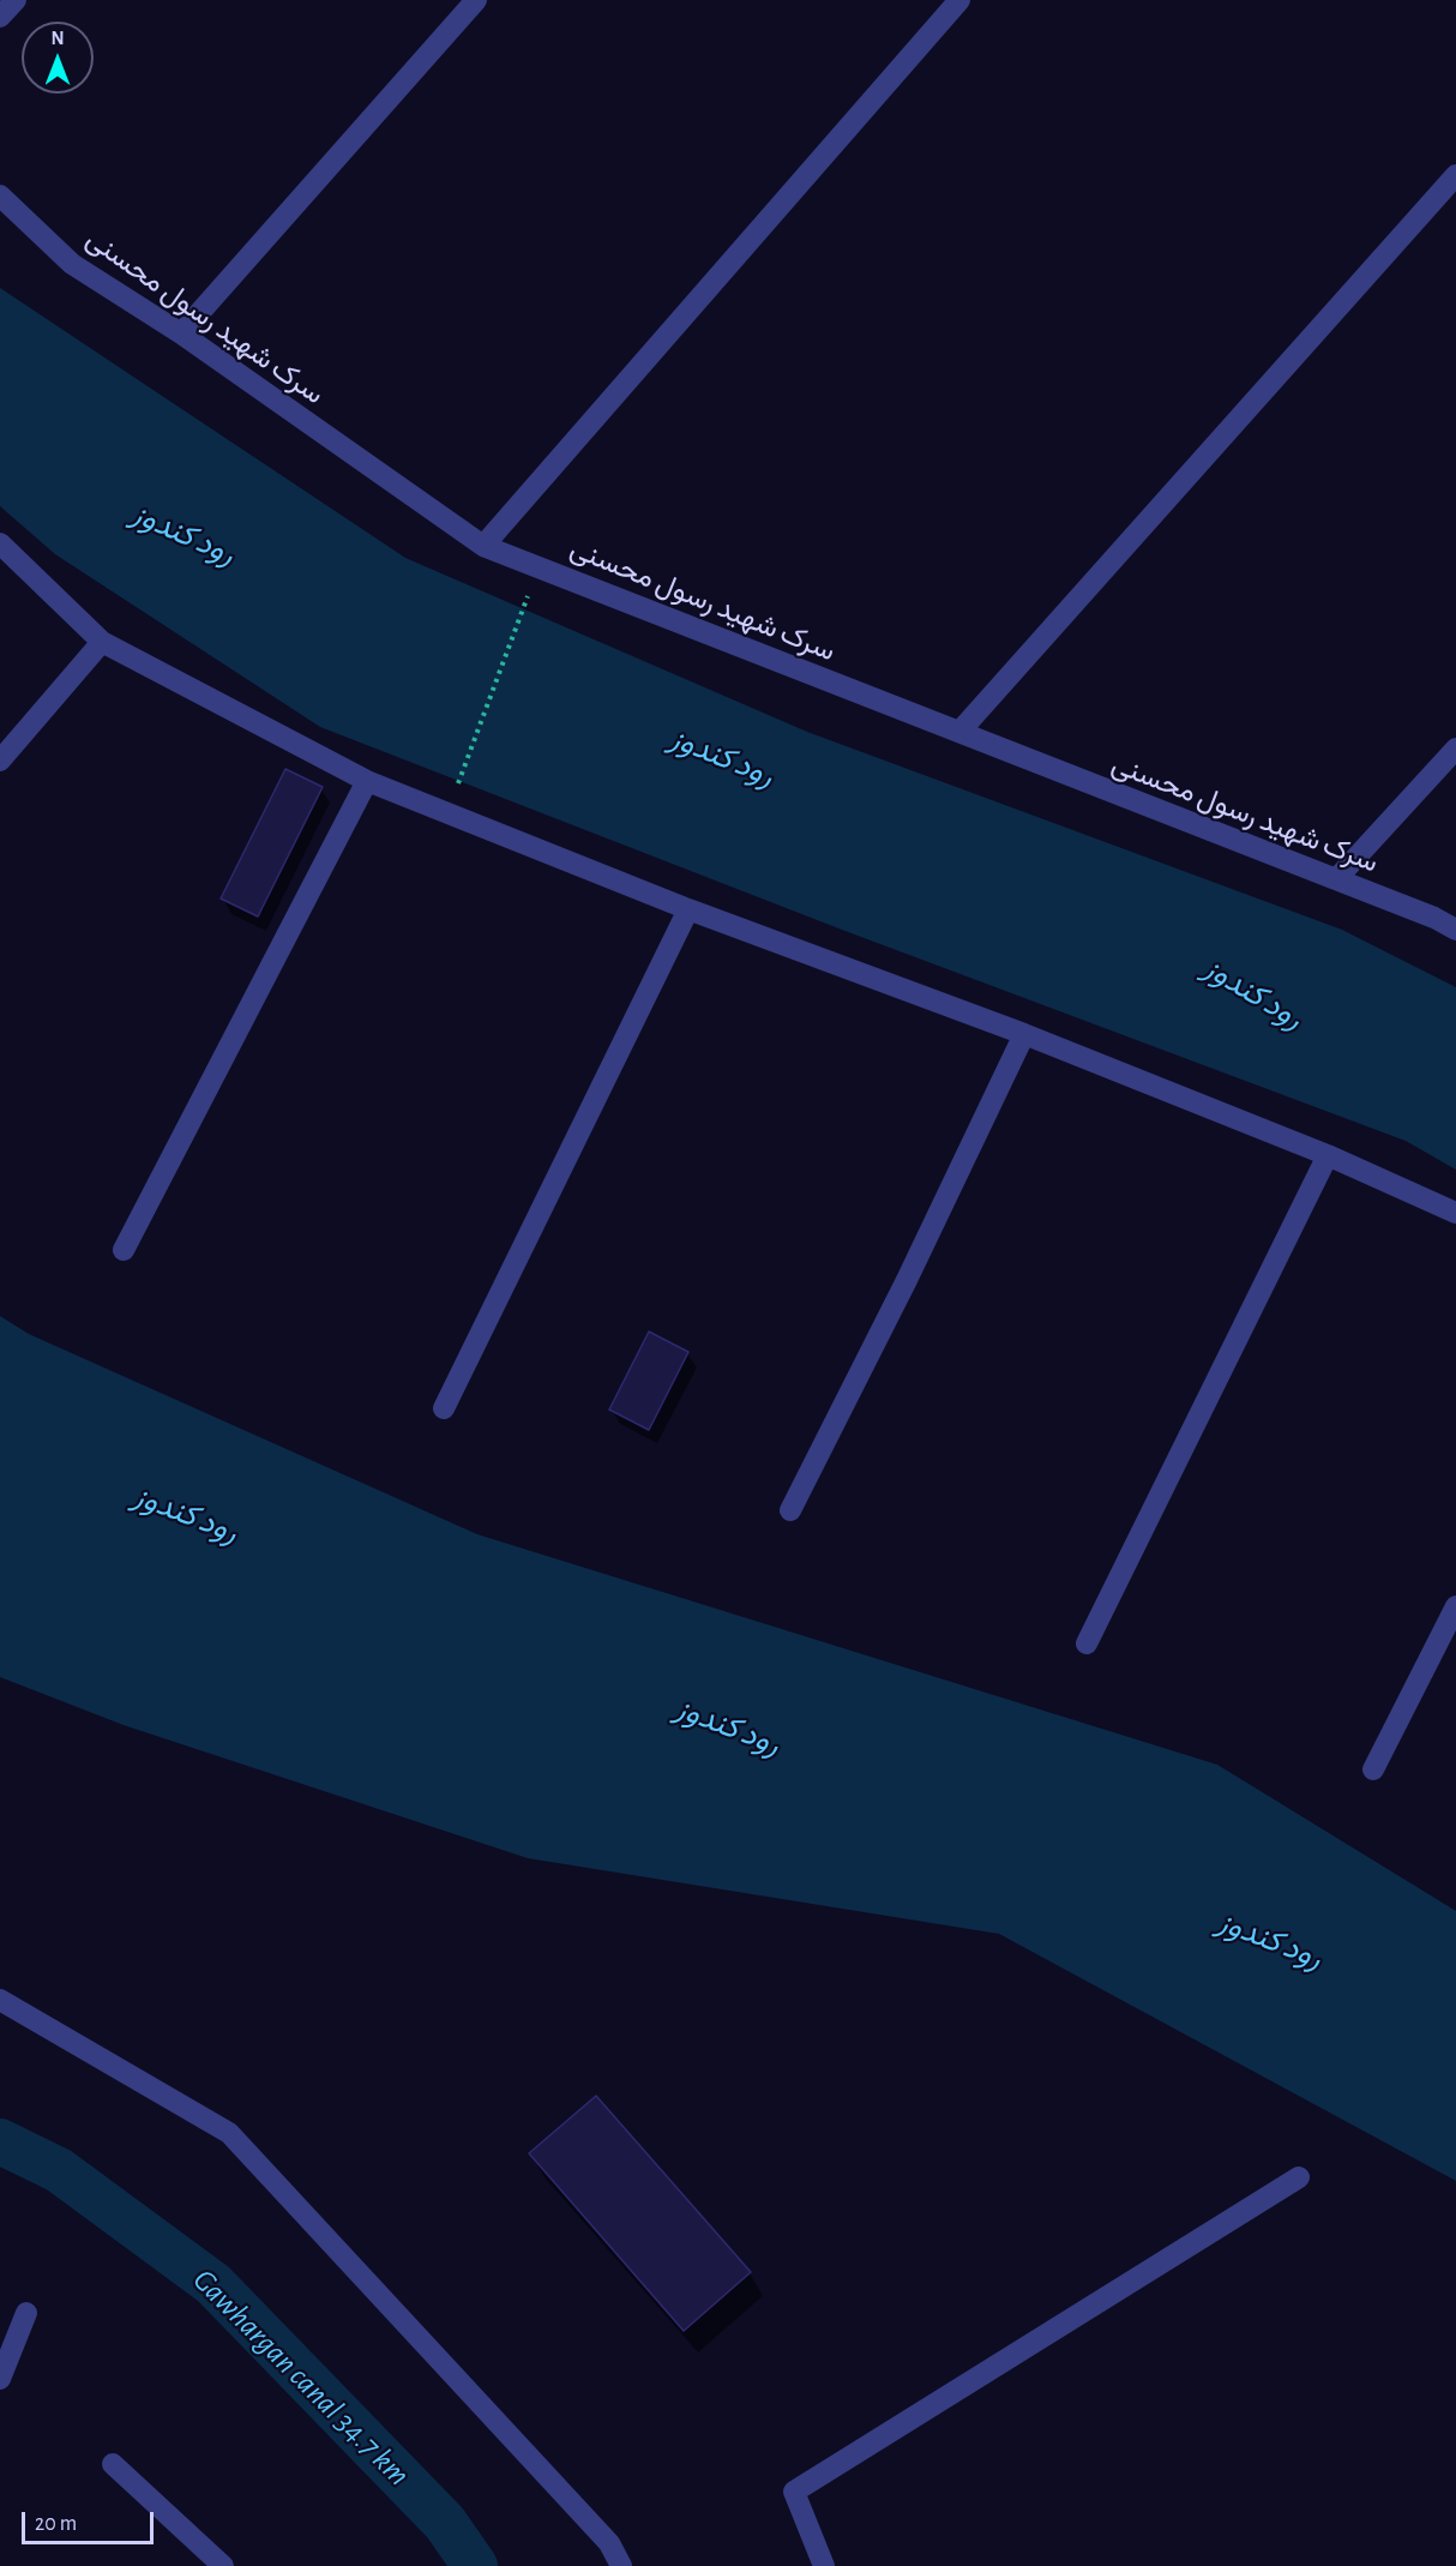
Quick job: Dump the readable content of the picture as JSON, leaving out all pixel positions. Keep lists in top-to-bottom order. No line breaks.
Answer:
{"streets":{"street":["سرک شهید رسول محسنی"]},"water":["رود کندوز","Gawhargan canal 34.7 km"],"scale_bar":"20 m","north":"top"}
